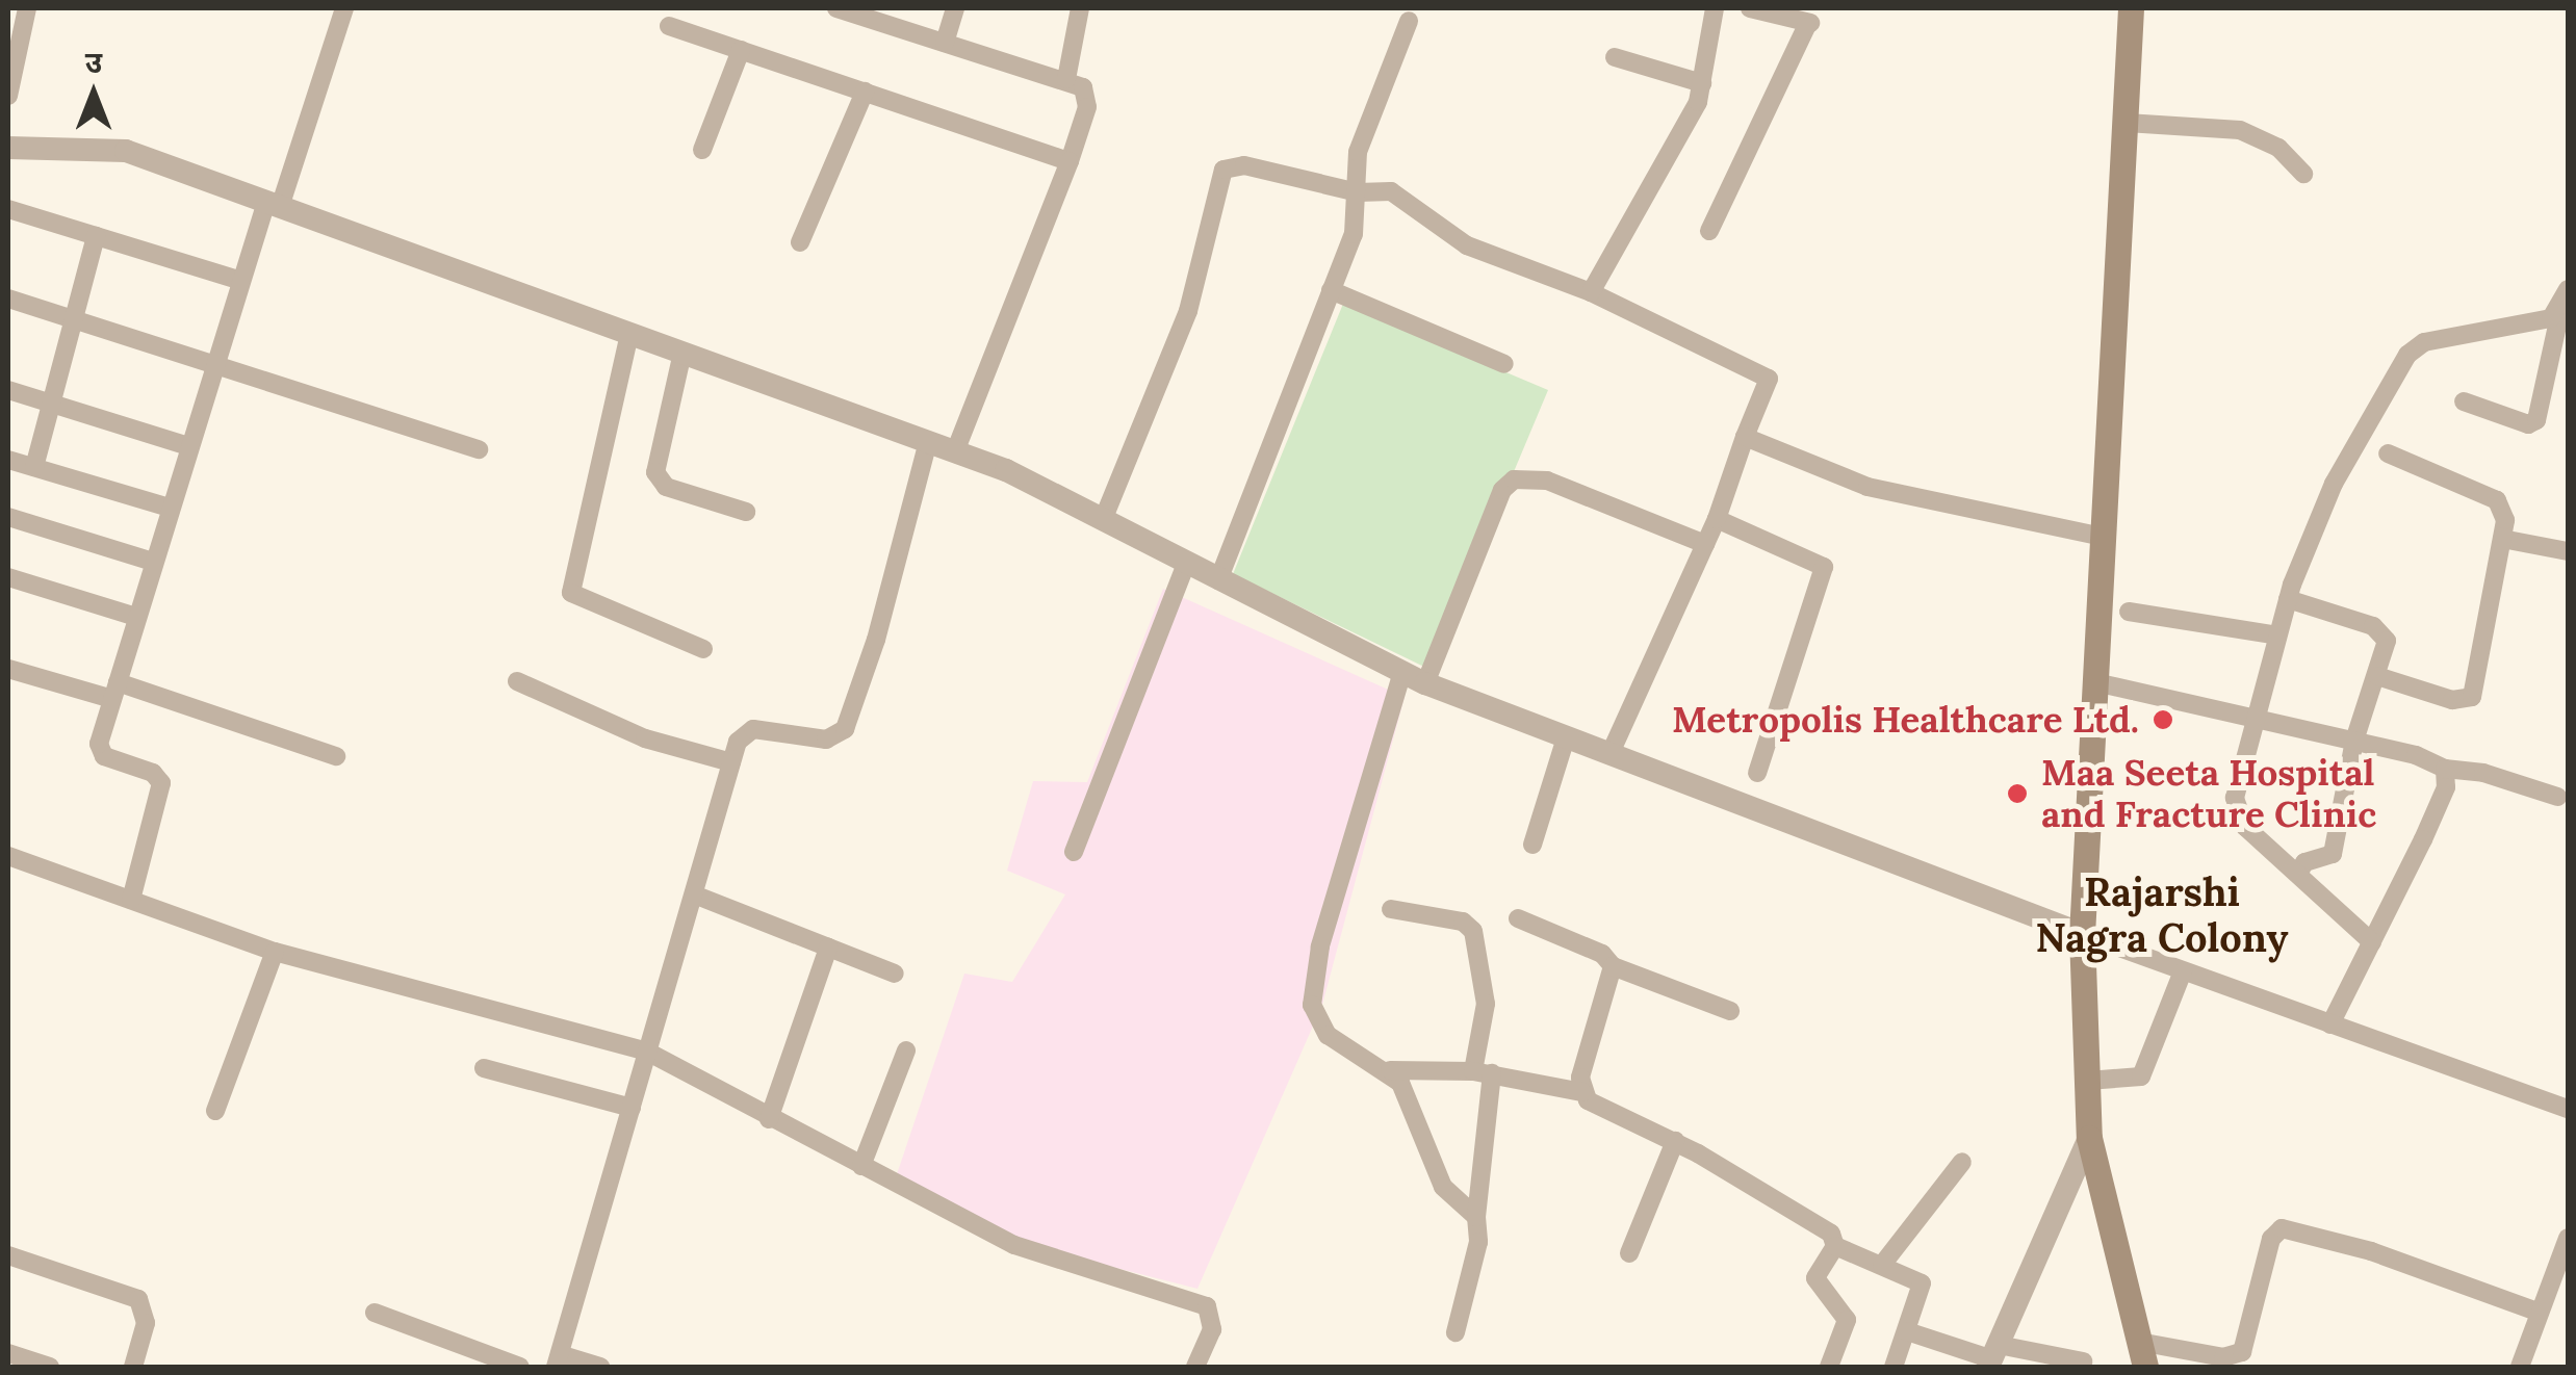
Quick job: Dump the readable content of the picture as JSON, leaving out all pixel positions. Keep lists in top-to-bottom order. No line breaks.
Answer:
{"districts":["Rajarshi Nagra Colony"],"places":["Metropolis Healthcare Ltd.","Maa Seeta Hospital and Fracture Clinic"],"north":"top"}
